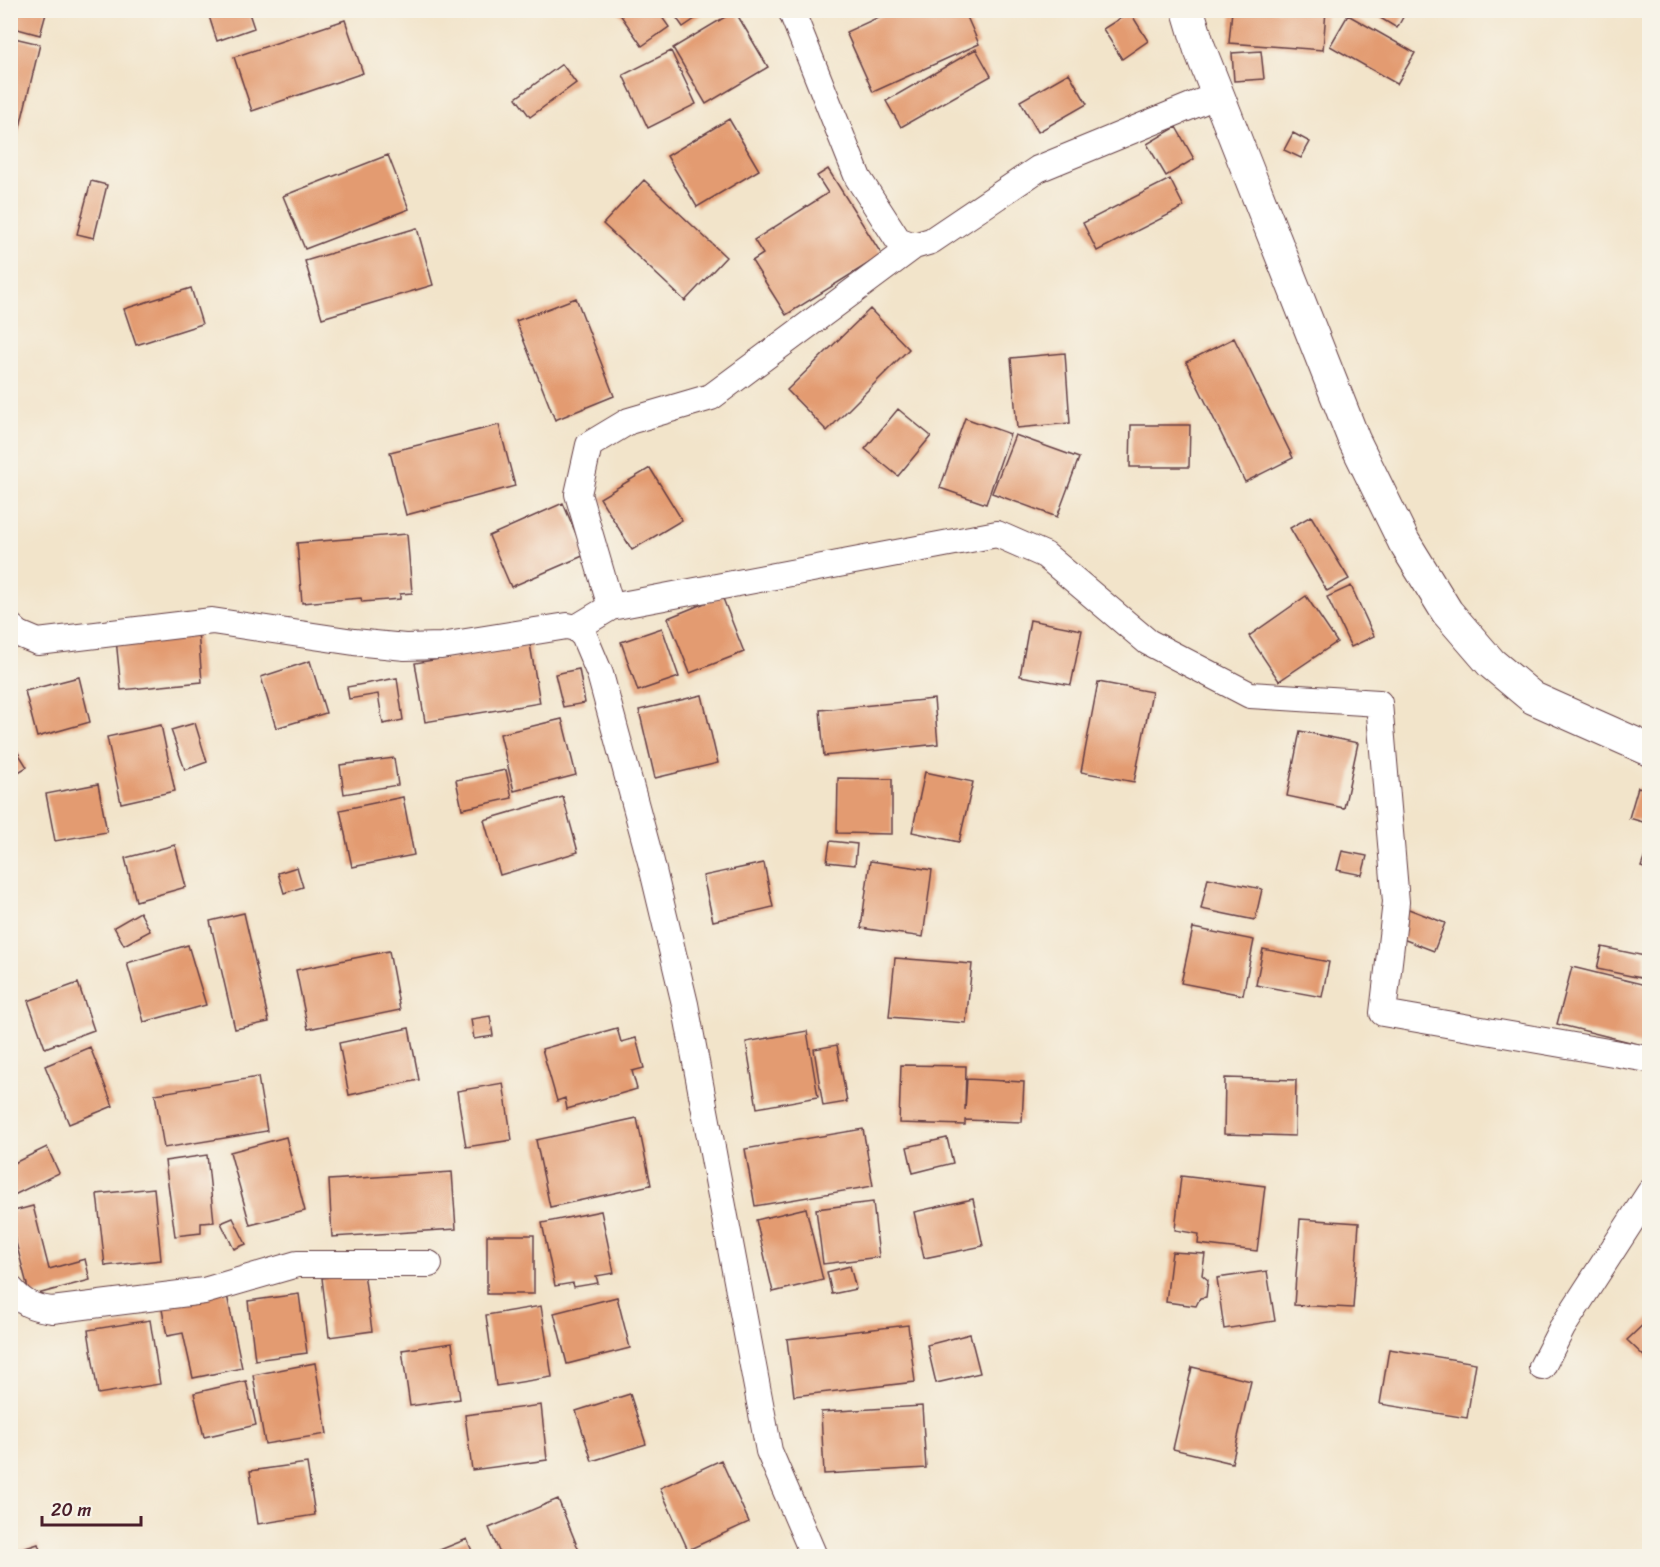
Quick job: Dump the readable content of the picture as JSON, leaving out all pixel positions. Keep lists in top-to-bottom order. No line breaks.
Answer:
{"scale_bar":"20 m"}
